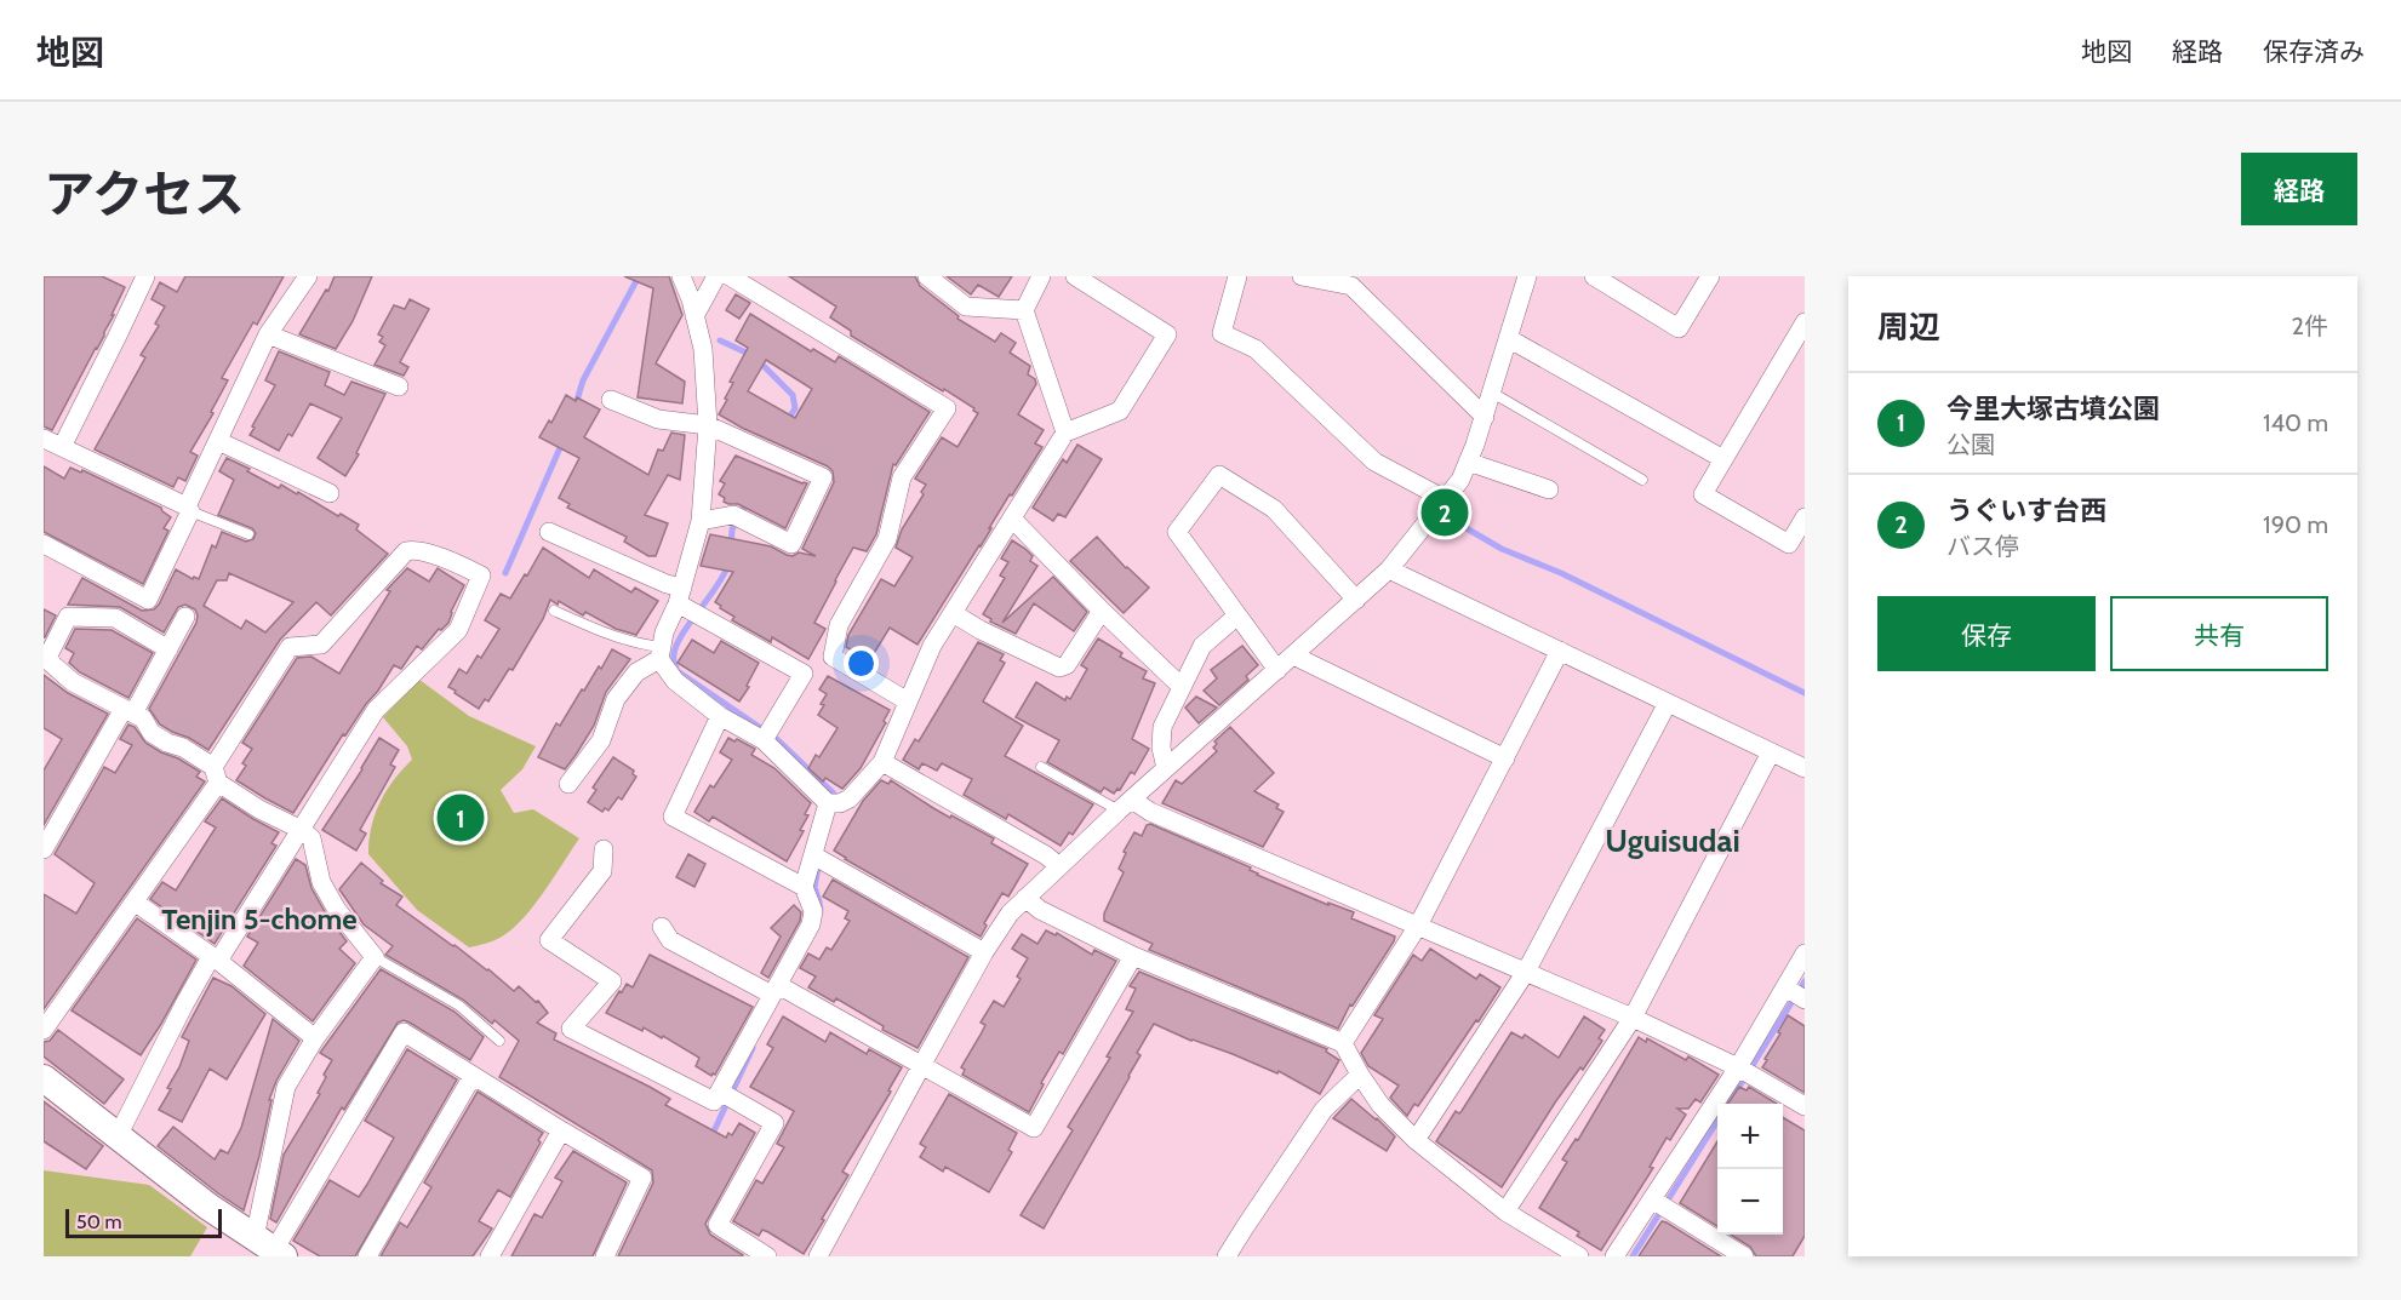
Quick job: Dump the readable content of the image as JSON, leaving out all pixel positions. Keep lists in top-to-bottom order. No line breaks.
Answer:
{"districts":["Uguisudai","Tenjin 5-chome"],"scale_bar":"50 m","page":{"header":"地図","nav":["地図","経路","保存済み"],"title":"アクセス","buttons":["経路",["保存","共有"]],"heading":["周辺","2件"],"list":[{"mark":"1","name":"今里大塚古墳公園","note":"公園","value":"140 m"},{"mark":"2","name":"うぐいす台西","note":"バス停","value":"190 m"}],"pins":["2","1"],"map_buttons":["+","−"],"scale":"50 m"}}
